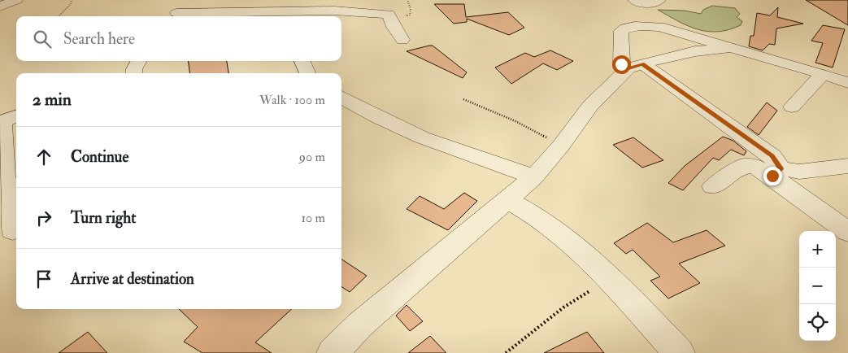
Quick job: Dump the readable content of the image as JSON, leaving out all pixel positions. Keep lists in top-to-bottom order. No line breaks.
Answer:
{"page":{"search":"Search here","heading":["2 min","Walk · 100 m"],"list":[["Continue","90 m"],["Turn right","10 m"],"Arrive at destination"],"map_buttons":["+","−"]}}
